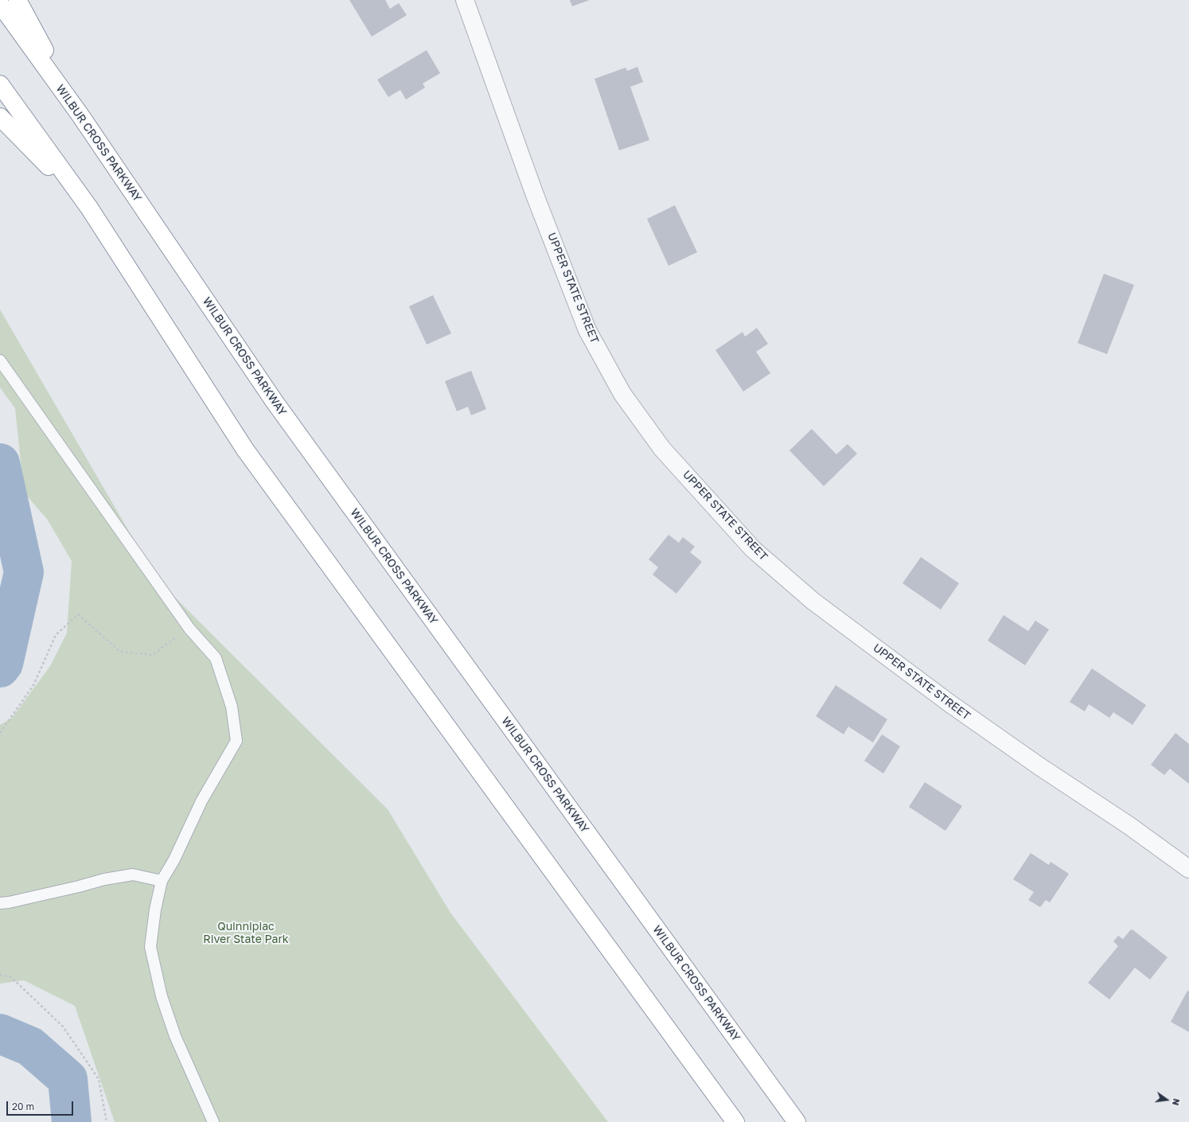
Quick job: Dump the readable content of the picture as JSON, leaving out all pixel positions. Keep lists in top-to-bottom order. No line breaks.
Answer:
{"streets":{"highway":["WILBUR CROSS PARKWAY"],"street":["UPPER STATE STREET"]},"parks":["Quinnipiac River State Park"],"scale_bar":"20 m","north":"right"}
